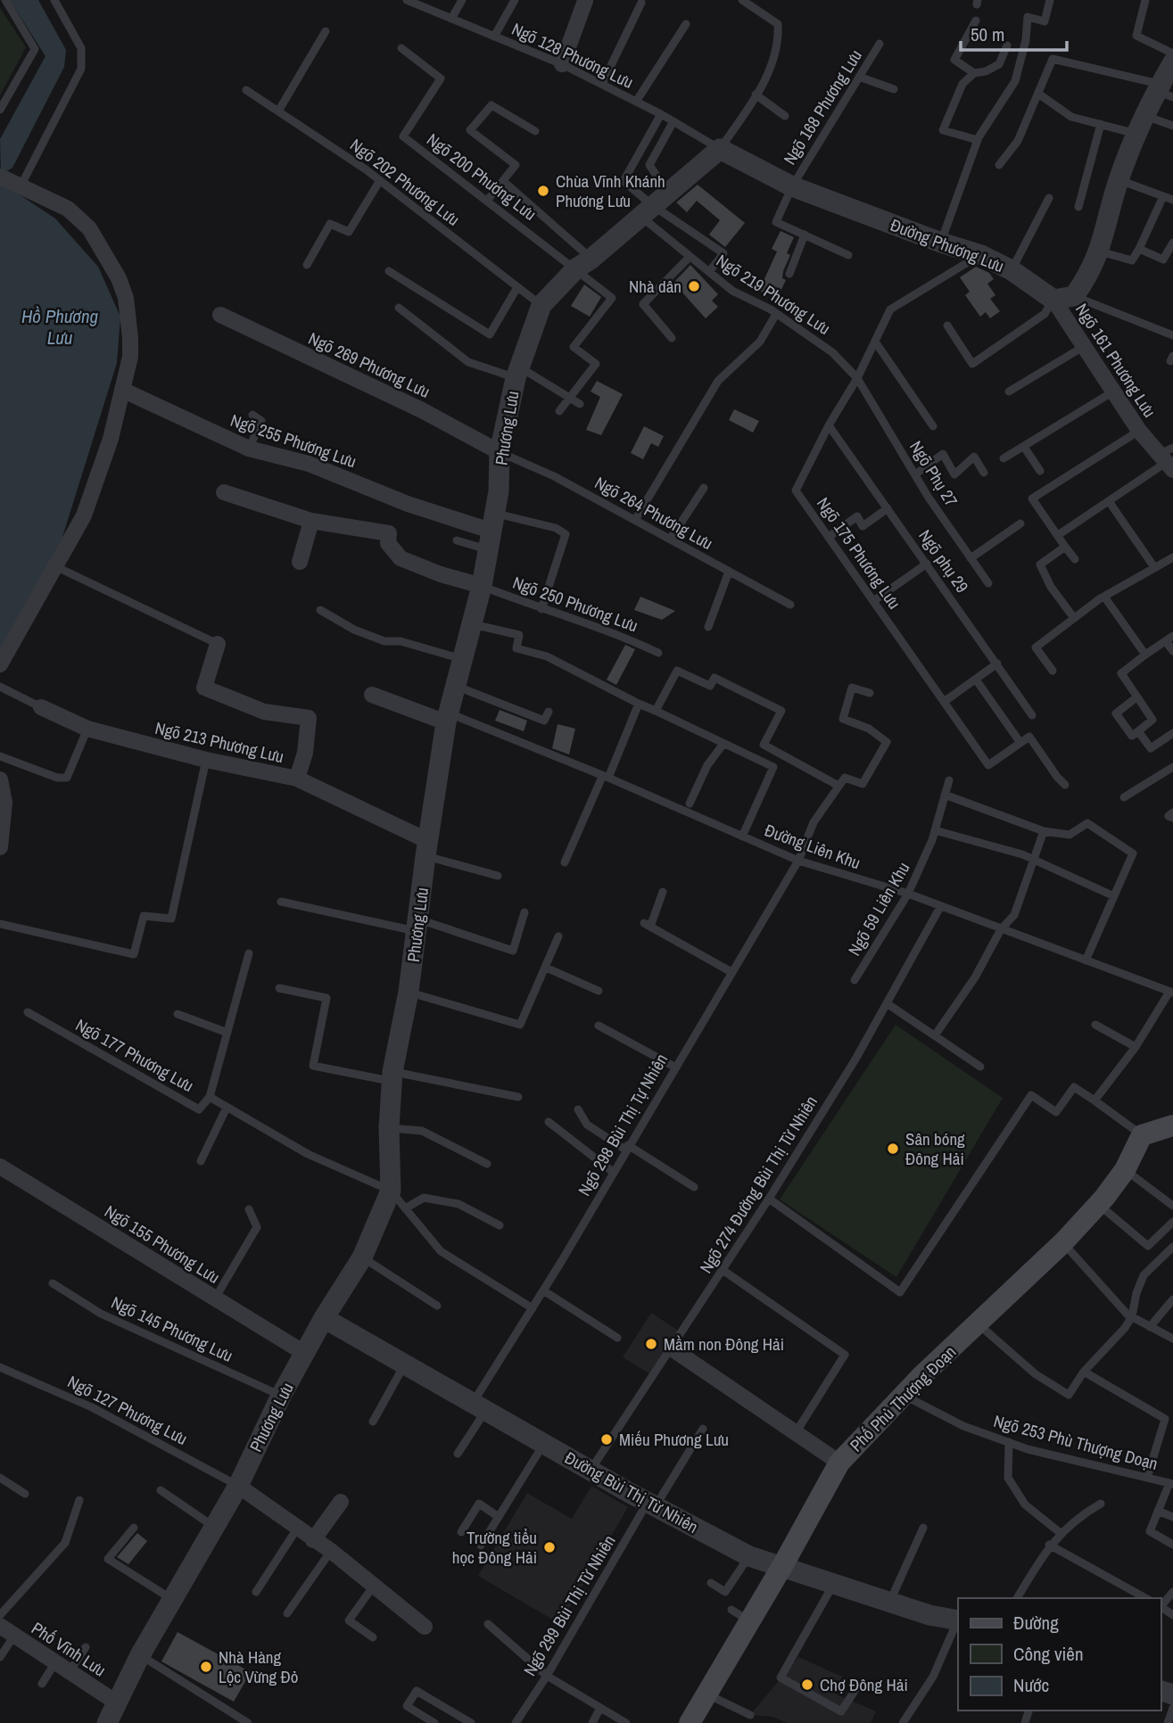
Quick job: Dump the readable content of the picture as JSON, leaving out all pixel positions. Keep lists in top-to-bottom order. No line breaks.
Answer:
{"streets":{"main road":["Phố Phủ Thượng Đoạn"],"street":["Đường Phương Lưu","Ngõ 161 Phương Lưu","Ngõ 269 Phương Lưu","Phương Lưu","Ngõ 255 Phương Lưu","Ngõ 213 Phương Lưu","Ngõ 155 Phương Lưu","Đường Bùi Thị Từ Nhiên","Phố Vĩnh Lưu"],"lane":["Ngõ 128 Phương Lưu","Ngõ 168 Phương Lưu","Ngõ 200 Phương Lưu","Ngõ 202 Phương Lưu","Ngõ 219 Phương Lưu","Ngõ Phụ 27","Ngõ 264 Phương Lưu","Ngõ 175 Phương Lưu","Ngõ phụ 29","Ngõ 250 Phương Lưu","Đường Liên Khu","Ngõ 59 Liên Khu","Ngõ 177 Phương Lưu","Ngõ 298 Bùi Thị Tự Nhiên","Ngõ 274 Đường Bùi Thị Từ Nhiên","Ngõ 145 Phương Lưu","Ngõ 127 Phương Lưu","Ngõ 253 Phù Thượng Doạn","Ngõ 299 Bùi Thị Từ Nhiên"]},"crossings":[["Ngõ 128 Phương Lưu","Đường Phương Lưu"],["Ngõ 128 Phương Lưu","Phương Lưu"],["Ngõ 168 Phương Lưu","Đường Phương Lưu"],["Ngõ 200 Phương Lưu","Phương Lưu"],["Ngõ 202 Phương Lưu","Phương Lưu"],["Đường Phương Lưu","Ngõ 161 Phương Lưu"],["Đường Phương Lưu","Phương Lưu"],["Đường Phương Lưu","Ngõ 175 Phương Lưu"],["Ngõ 219 Phương Lưu","Phương Lưu"],["Ngõ 219 Phương Lưu","Ngõ Phụ 27"],["Ngõ 219 Phương Lưu","Ngõ 175 Phương Lưu"],["Ngõ 269 Phương Lưu","Phương Lưu"],["Ngõ 269 Phương Lưu","Ngõ 264 Phương Lưu"],["Phương Lưu","Ngõ 255 Phương Lưu"],["Phương Lưu","Ngõ 264 Phương Lưu"],["Phương Lưu","Ngõ 250 Phương Lưu"],["Phương Lưu","Ngõ 213 Phương Lưu"],["Phương Lưu","Đường Liên Khu"],["Phương Lưu","Ngõ 177 Phương Lưu"],["Phương Lưu","Ngõ 155 Phương Lưu"],["Phương Lưu","Ngõ 145 Phương Lưu"],["Phương Lưu","Ngõ 127 Phương Lưu"],["Phương Lưu","Đường Bùi Thị Từ Nhiên"],["Phương Lưu","Phố Vĩnh Lưu"],["Ngõ Phụ 27","Ngõ 175 Phương Lưu"],["Ngõ 175 Phương Lưu","Ngõ phụ 29"],["Đường Liên Khu","Ngõ 59 Liên Khu"],["Đường Liên Khu","Ngõ 298 Bùi Thị Tự Nhiên"],["Đường Liên Khu","Ngõ 274 Đường Bùi Thị Từ Nhiên"],["Ngõ 298 Bùi Thị Tự Nhiên","Đường Bùi Thị Từ Nhiên"],["Ngõ 274 Đường Bùi Thị Từ Nhiên","Đường Bùi Thị Từ Nhiên"],["Phố Phủ Thượng Đoạn","Ngõ 253 Phù Thượng Doạn"],["Phố Phủ Thượng Đoạn","Đường Bùi Thị Từ Nhiên"],["Đường Bùi Thị Từ Nhiên","Ngõ 299 Bùi Thị Từ Nhiên"]],"water":["Hồ Phương Lưu"],"places":["Chùa Vĩnh Khánh Phương Lưu","Nhà dân","Sân bóng Đông Hải","Mầm non Đông Hải","Miếu Phương Lưu","Trường tiểu học Đông Hải","Nhà Hàng Lộc Vừng Đỏ","Chợ Đông Hải"],"legend":["Đường","Công viên","Nước"],"scale_bar":"50 m"}
